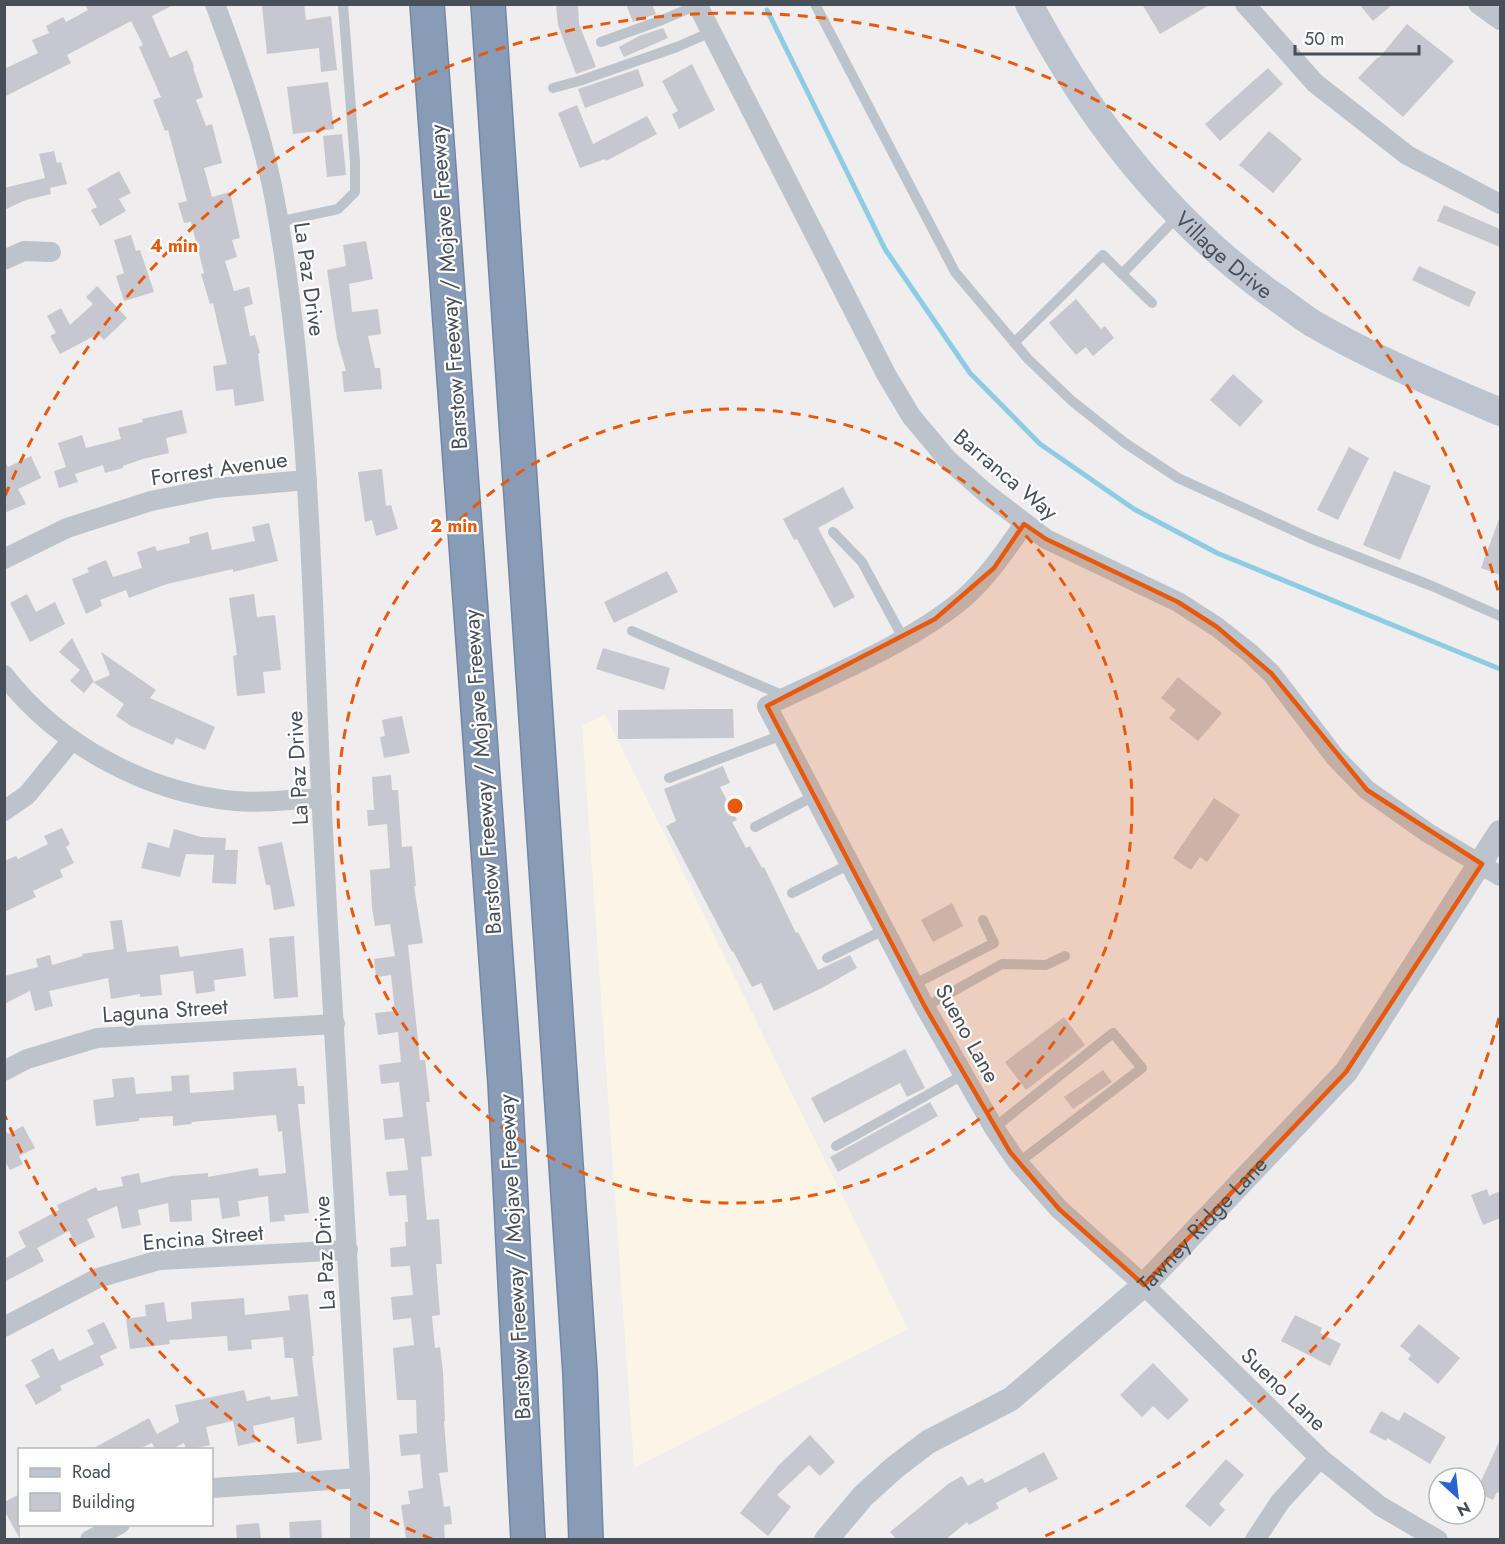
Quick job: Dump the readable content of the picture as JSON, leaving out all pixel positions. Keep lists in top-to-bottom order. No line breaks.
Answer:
{"streets":{"highway":["Barstow Freeway / Mojave Freeway"],"main road":["Village Drive"],"street":["La Paz Drive","Forrest Avenue","Barranca Way","Laguna Street","Sueno Lane","Tawney Ridge Lane","Encina Street"]},"crossings":[["La Paz Drive","Forrest Avenue"],["La Paz Drive","Laguna Street"],["La Paz Drive","Encina Street"],["Barranca Way","Sueno Lane"],["Barranca Way","Tawney Ridge Lane"],["Sueno Lane","Tawney Ridge Lane"]],"legend":["Road","Building"],"scale_bar":"50 m","north":"bottom right","rings":["4 min","2 min"]}
